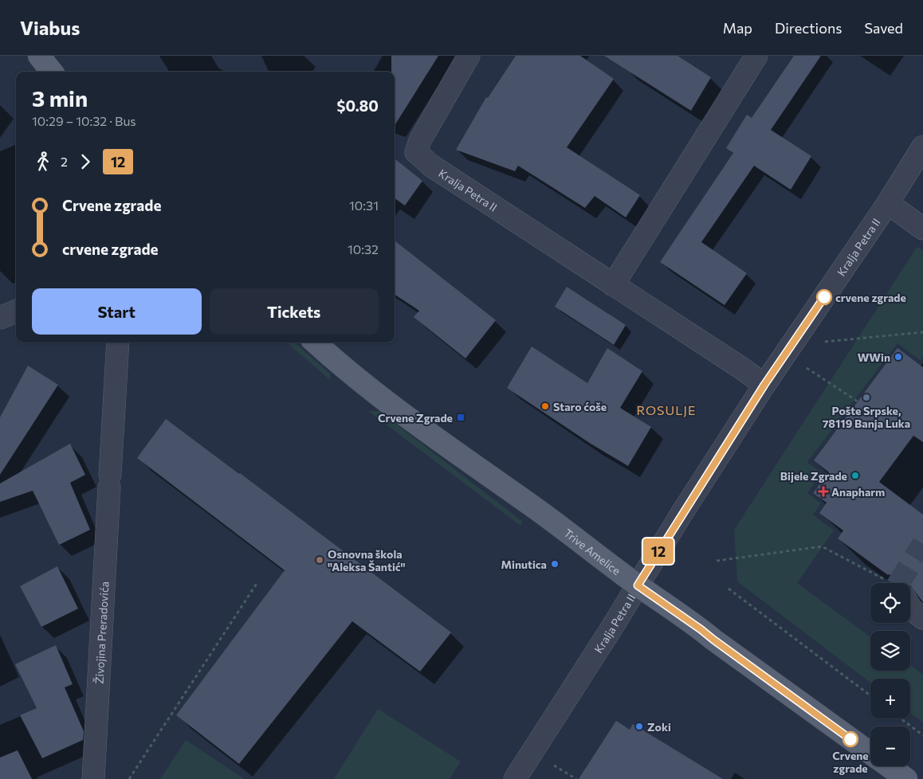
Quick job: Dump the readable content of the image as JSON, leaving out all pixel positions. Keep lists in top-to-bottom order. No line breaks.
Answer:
{"streets":{"main road":["Trive Amelice"],"street":["Kralja Petra II","Živojina Preradovića"]},"crossings":[["Kralja Petra II","Trive Amelice"]],"districts":["ROSULJE"],"places":{"other":["crvene zgrade","WWin","Pošte Srpske, 78119 Banja Luka","Staro ćoše","Bijele Zgrade","Osnovna škola \"Aleksa Šantić\"","Minutica","Zoki","Crvene zgrade"],"transit":["Crvene Zgrade"],"health":["Anapharm"]},"lines":["bus line 12"],"page":{"header":"Viabus","nav":["Map","Directions","Saved"],"on_map":"12","heading":["3 min","10:29 – 10:32 · Bus","$0.80"],"legs":["2","12"],"list":[{"name":"Crvene zgrade","value":"10:31"},{"name":"crvene zgrade","value":"10:32"}],"buttons":["Start","Tickets"],"map_buttons":["+","−"]}}
